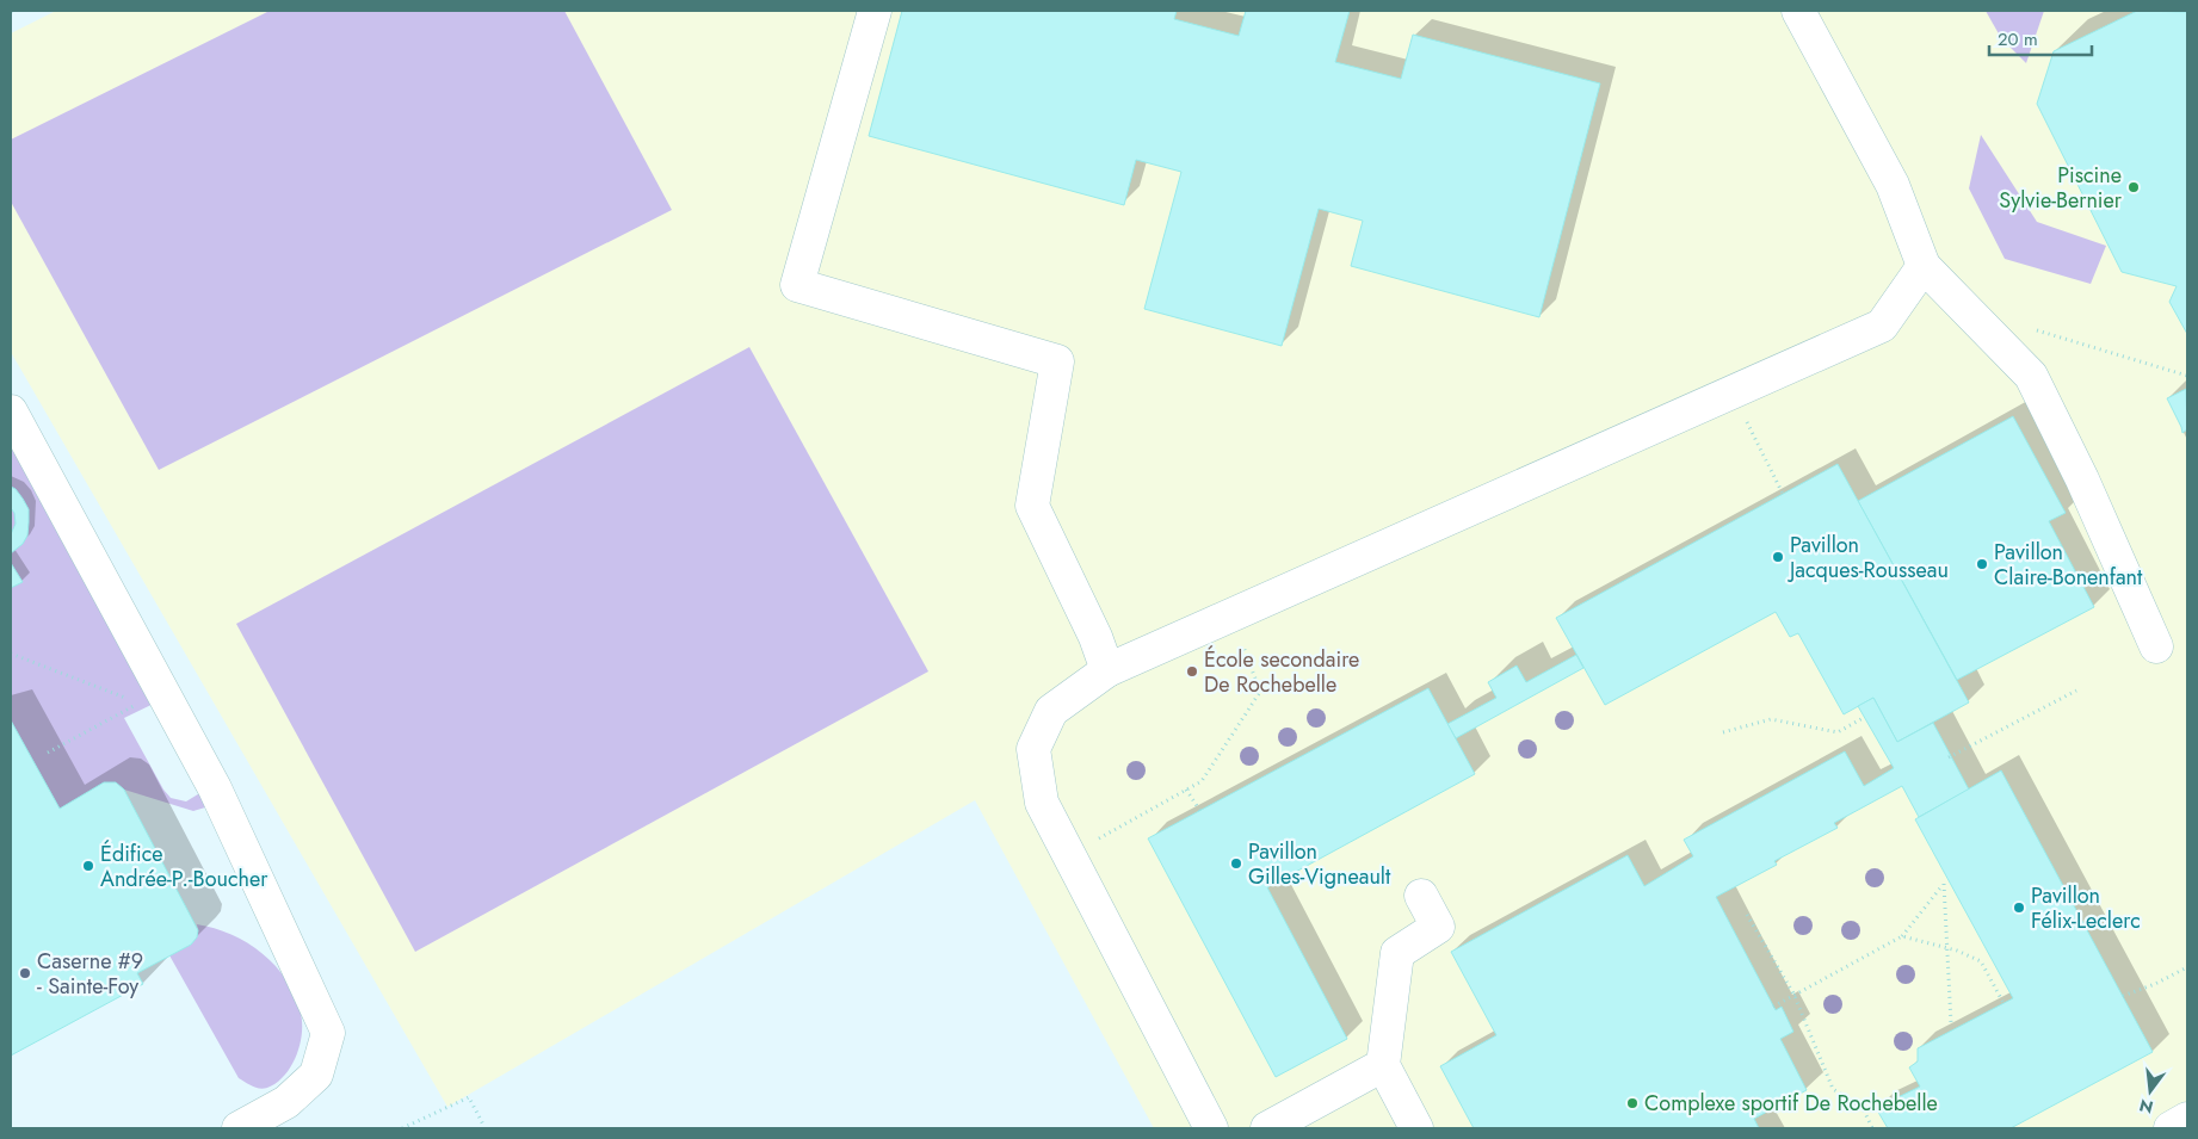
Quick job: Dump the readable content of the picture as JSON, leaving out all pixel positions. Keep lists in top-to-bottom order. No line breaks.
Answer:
{"places":["Piscine Sylvie-Bernier","Pavillon Jacques-Rousseau","Pavillon Claire-Bonenfant","École secondaire De Rochebelle","Pavillon Gilles-Vigneault","Édifice Andrée-P.-Boucher","Pavillon Félix-Leclerc","Caserne #9 - Sainte-Foy","Complexe sportif De Rochebelle"],"scale_bar":"20 m","north":"bottom"}
